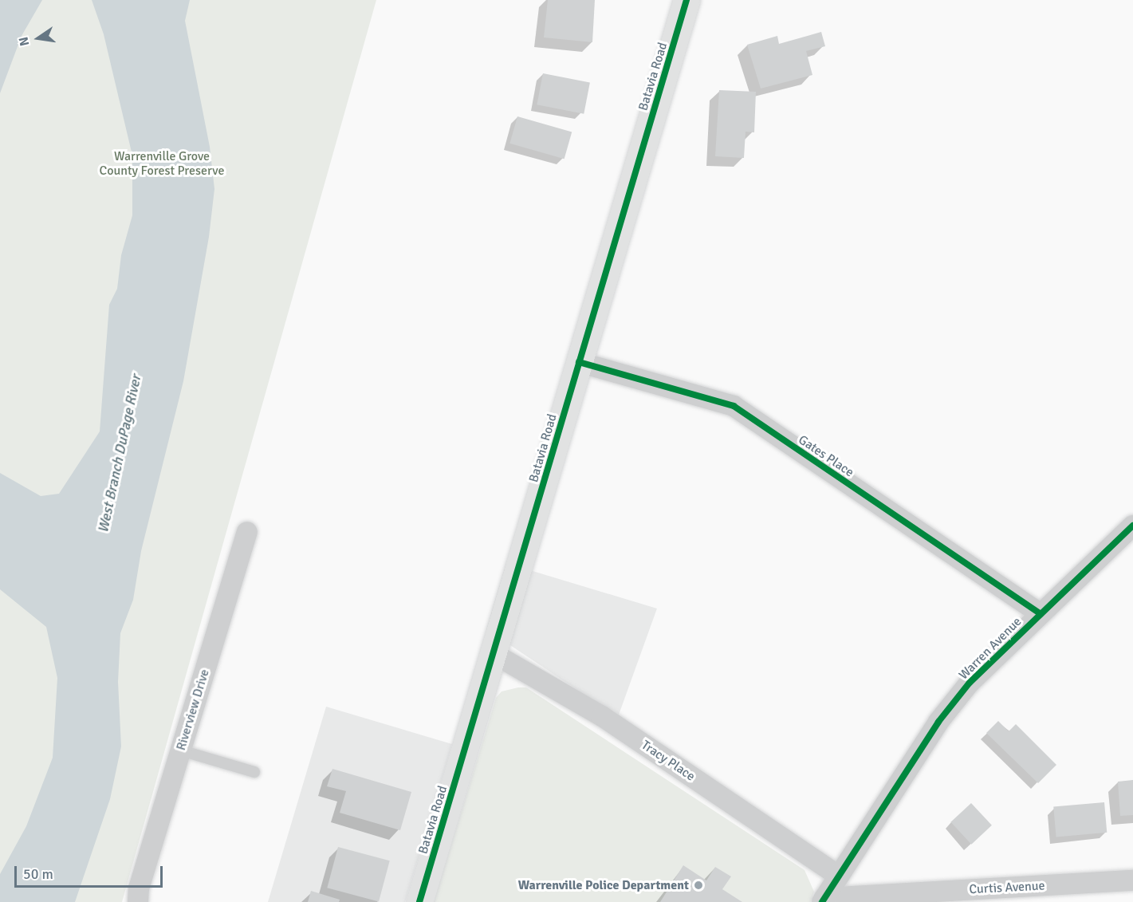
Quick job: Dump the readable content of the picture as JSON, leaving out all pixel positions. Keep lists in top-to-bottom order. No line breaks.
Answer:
{"streets":{"main road":["Batavia Road"],"street":["Gates Place","Warren Avenue","Riverview Drive","Tracy Place","Curtis Avenue"]},"crossings":[["Batavia Road","Gates Place"],["Batavia Road","Tracy Place"],["Gates Place","Warren Avenue"],["Warren Avenue","Tracy Place"],["Warren Avenue","Curtis Avenue"]],"water":["West Branch DuPage River"],"parks":["Warrenville Grove County Forest Preserve"],"places":["Warrenville Police Department"],"scale_bar":"50 m","north":"left"}
